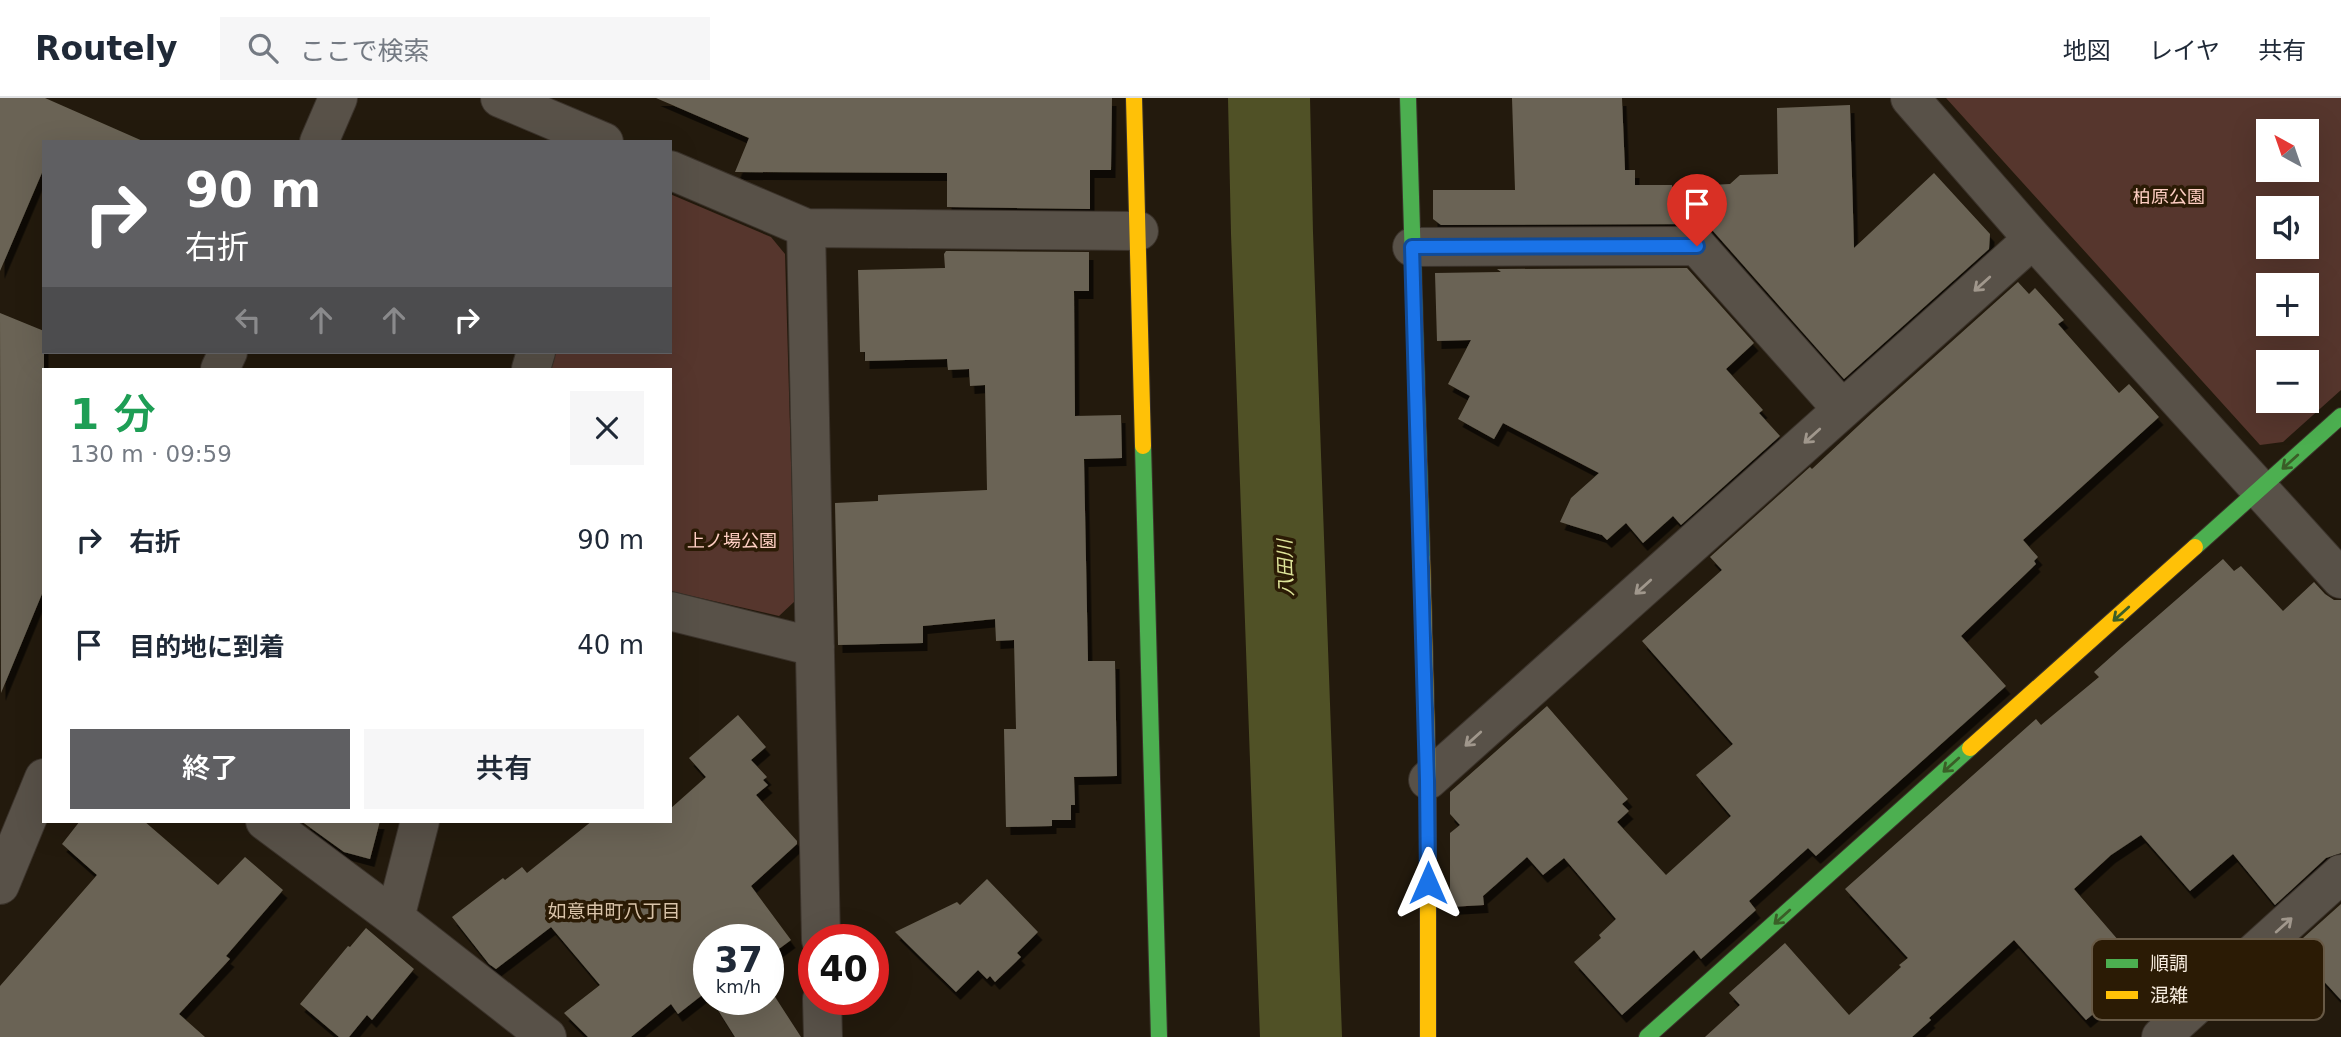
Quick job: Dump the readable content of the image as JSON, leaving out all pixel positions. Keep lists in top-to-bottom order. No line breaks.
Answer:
{"districts":["如意申町八丁目"],"water":["八田川"],"parks":["柏原公園","上ノ場公園"],"legend":["順調","混雑"],"north":"top left","page":{"header":"Routely","search":"ここで検索","nav":["地図","レイヤ","共有"],"map_buttons":["+","−"],"turn":["90 m","右折"],"heading":["1 分","130 m · 09:59"],"list":[{"name":"右折","value":"90 m"},{"name":"目的地に到着","value":"40 m"}],"buttons":["終了","共有"],"speed":"37 km/h","limit":"40"}}
